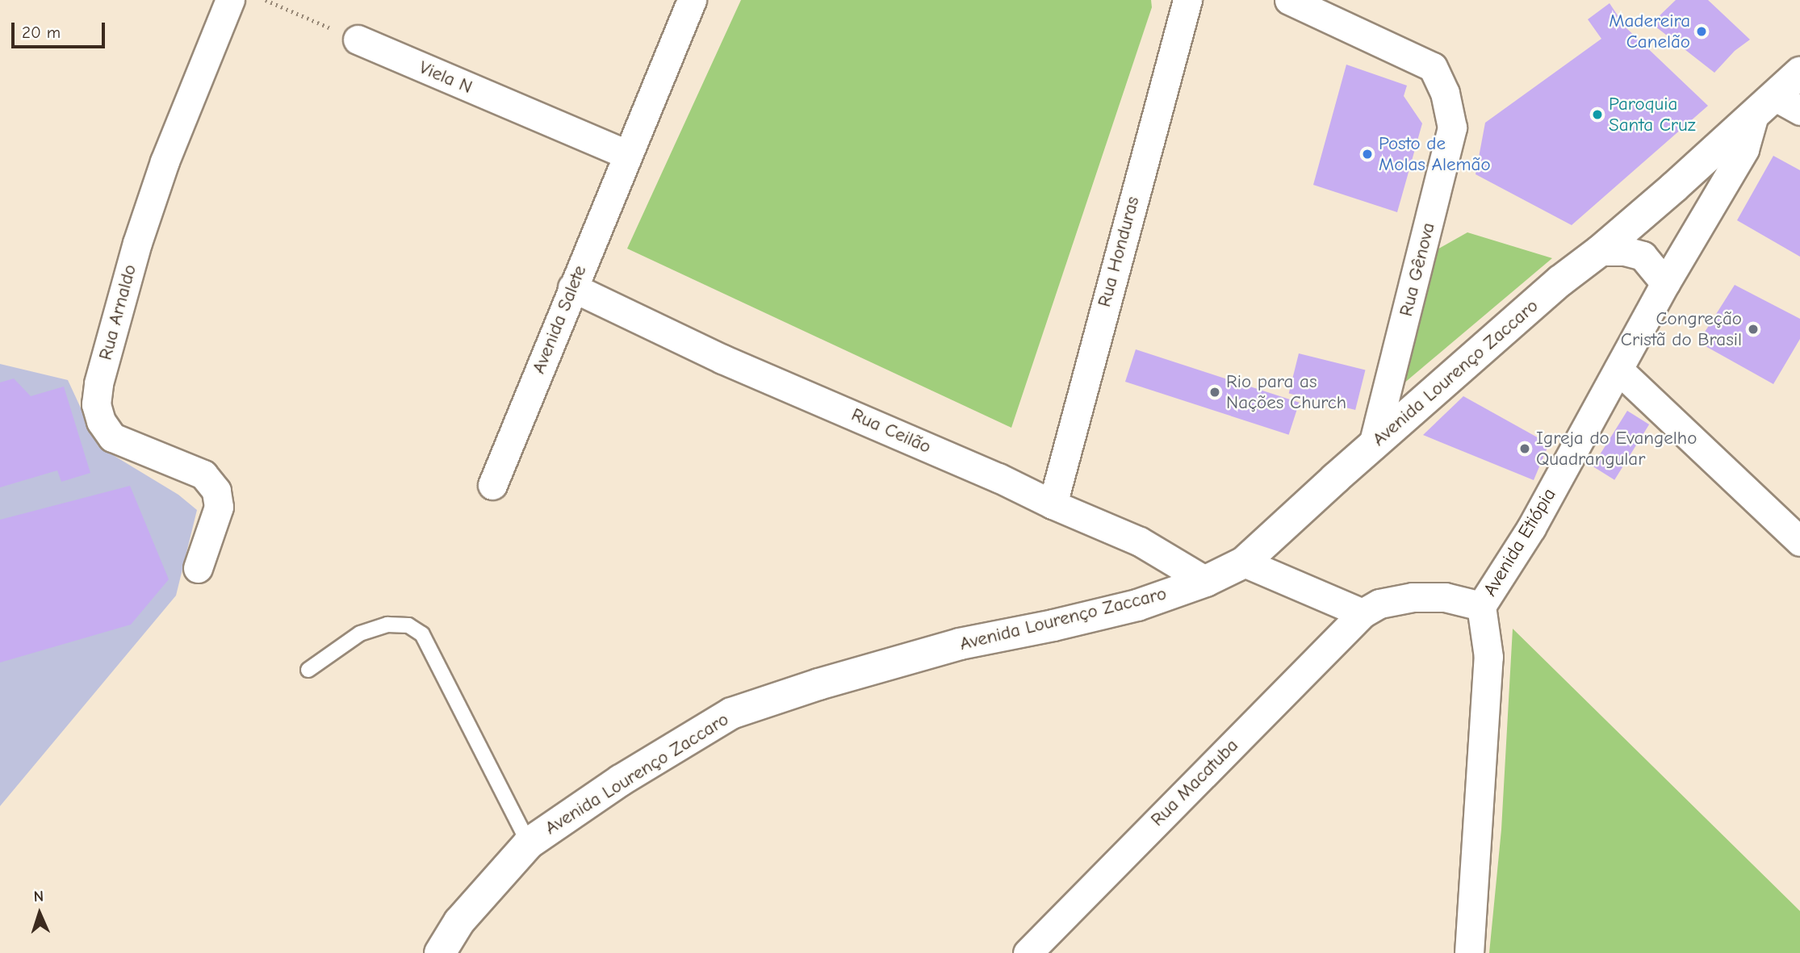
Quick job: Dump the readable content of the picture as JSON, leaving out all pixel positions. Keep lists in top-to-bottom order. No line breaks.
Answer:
{"streets":{"street":["Viela N","Rua Honduras","Rua Gênova","Rua Arnaldo","Avenida Salete","Avenida Lourenço Zaccaro","Rua Ceilão","Avenida Etiópia","Rua Macatuba"]},"crossings":[["Viela N","Avenida Salete"],["Rua Honduras","Rua Ceilão"],["Rua Gênova","Avenida Lourenço Zaccaro"],["Avenida Salete","Rua Ceilão"],["Avenida Lourenço Zaccaro","Rua Ceilão"],["Avenida Lourenço Zaccaro","Avenida Etiópia"]],"places":["Madereira Canelão","Paroquia Santa Cruz","Posto de Molas Alemão","Congreção Cristã do Brasil","Rio para as Nações Church","Igreja do Evangelho Quadrangular"],"scale_bar":"20 m","north":"top"}
